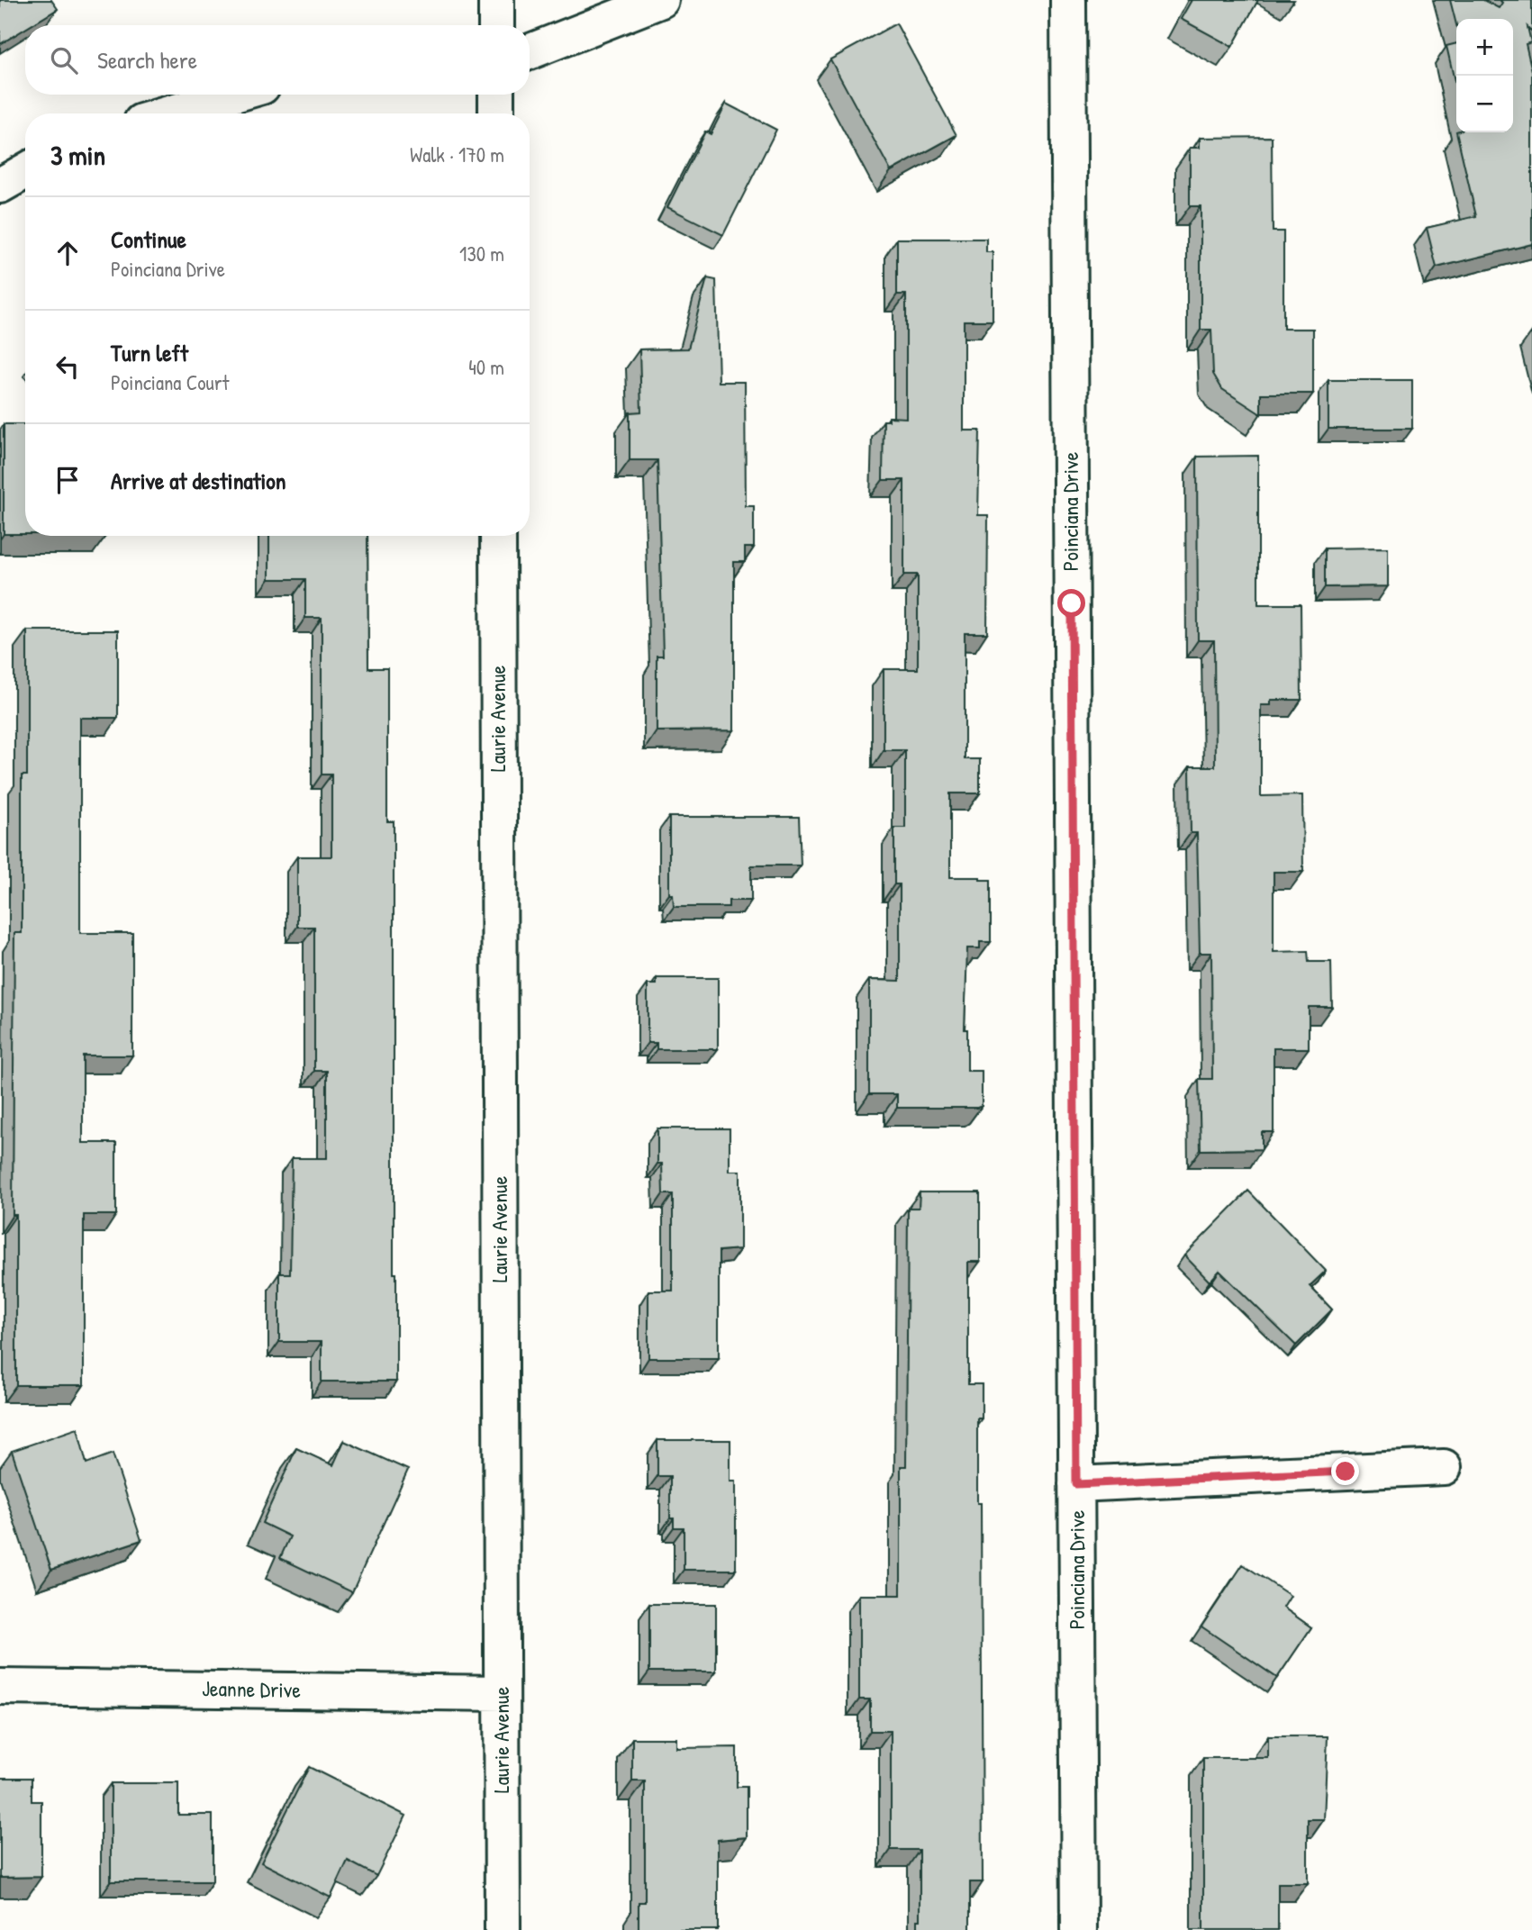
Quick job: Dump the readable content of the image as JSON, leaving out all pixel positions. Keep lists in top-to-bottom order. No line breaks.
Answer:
{"streets":{"street":["Poinciana Drive","Laurie Avenue","Jeanne Drive"]},"crossings":[["Laurie Avenue","Jeanne Drive"]],"page":{"map_buttons":["+","−"],"search":"Search here","heading":["3 min","Walk · 170 m"],"list":[["Continue","Poinciana Drive","130 m"],["Turn left","Poinciana Court","40 m"],"Arrive at destination"]}}
